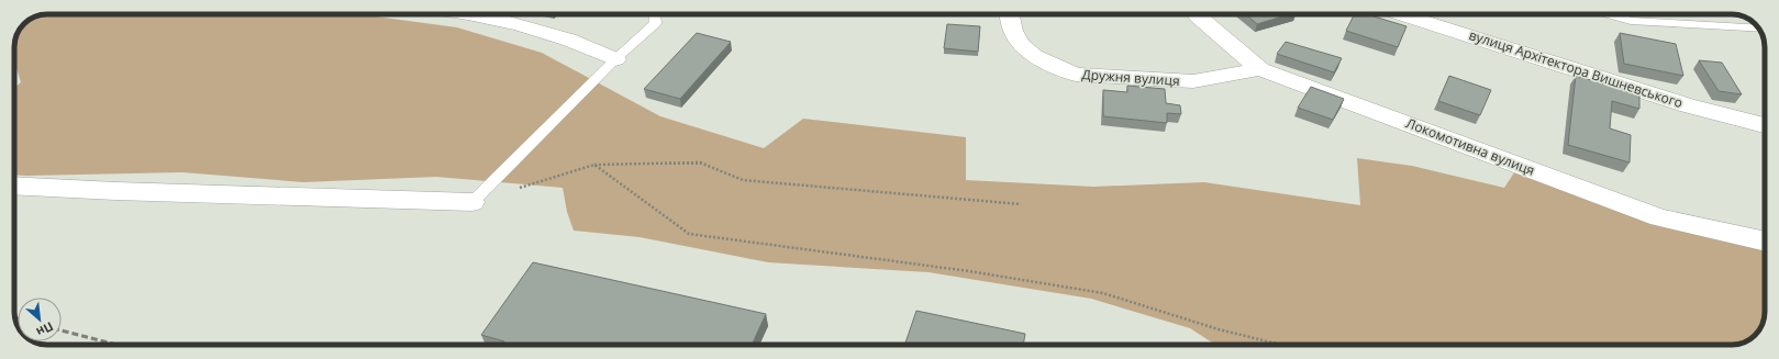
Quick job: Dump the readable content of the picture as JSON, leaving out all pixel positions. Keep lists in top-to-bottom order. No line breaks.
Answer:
{"streets":{"street":["вулиця Архітектора Вишневського","Дружня вулиця","Локомотивна вулиця"]},"crossings":[["Дружня вулиця","Локомотивна вулиця"]],"north":"bottom right"}
